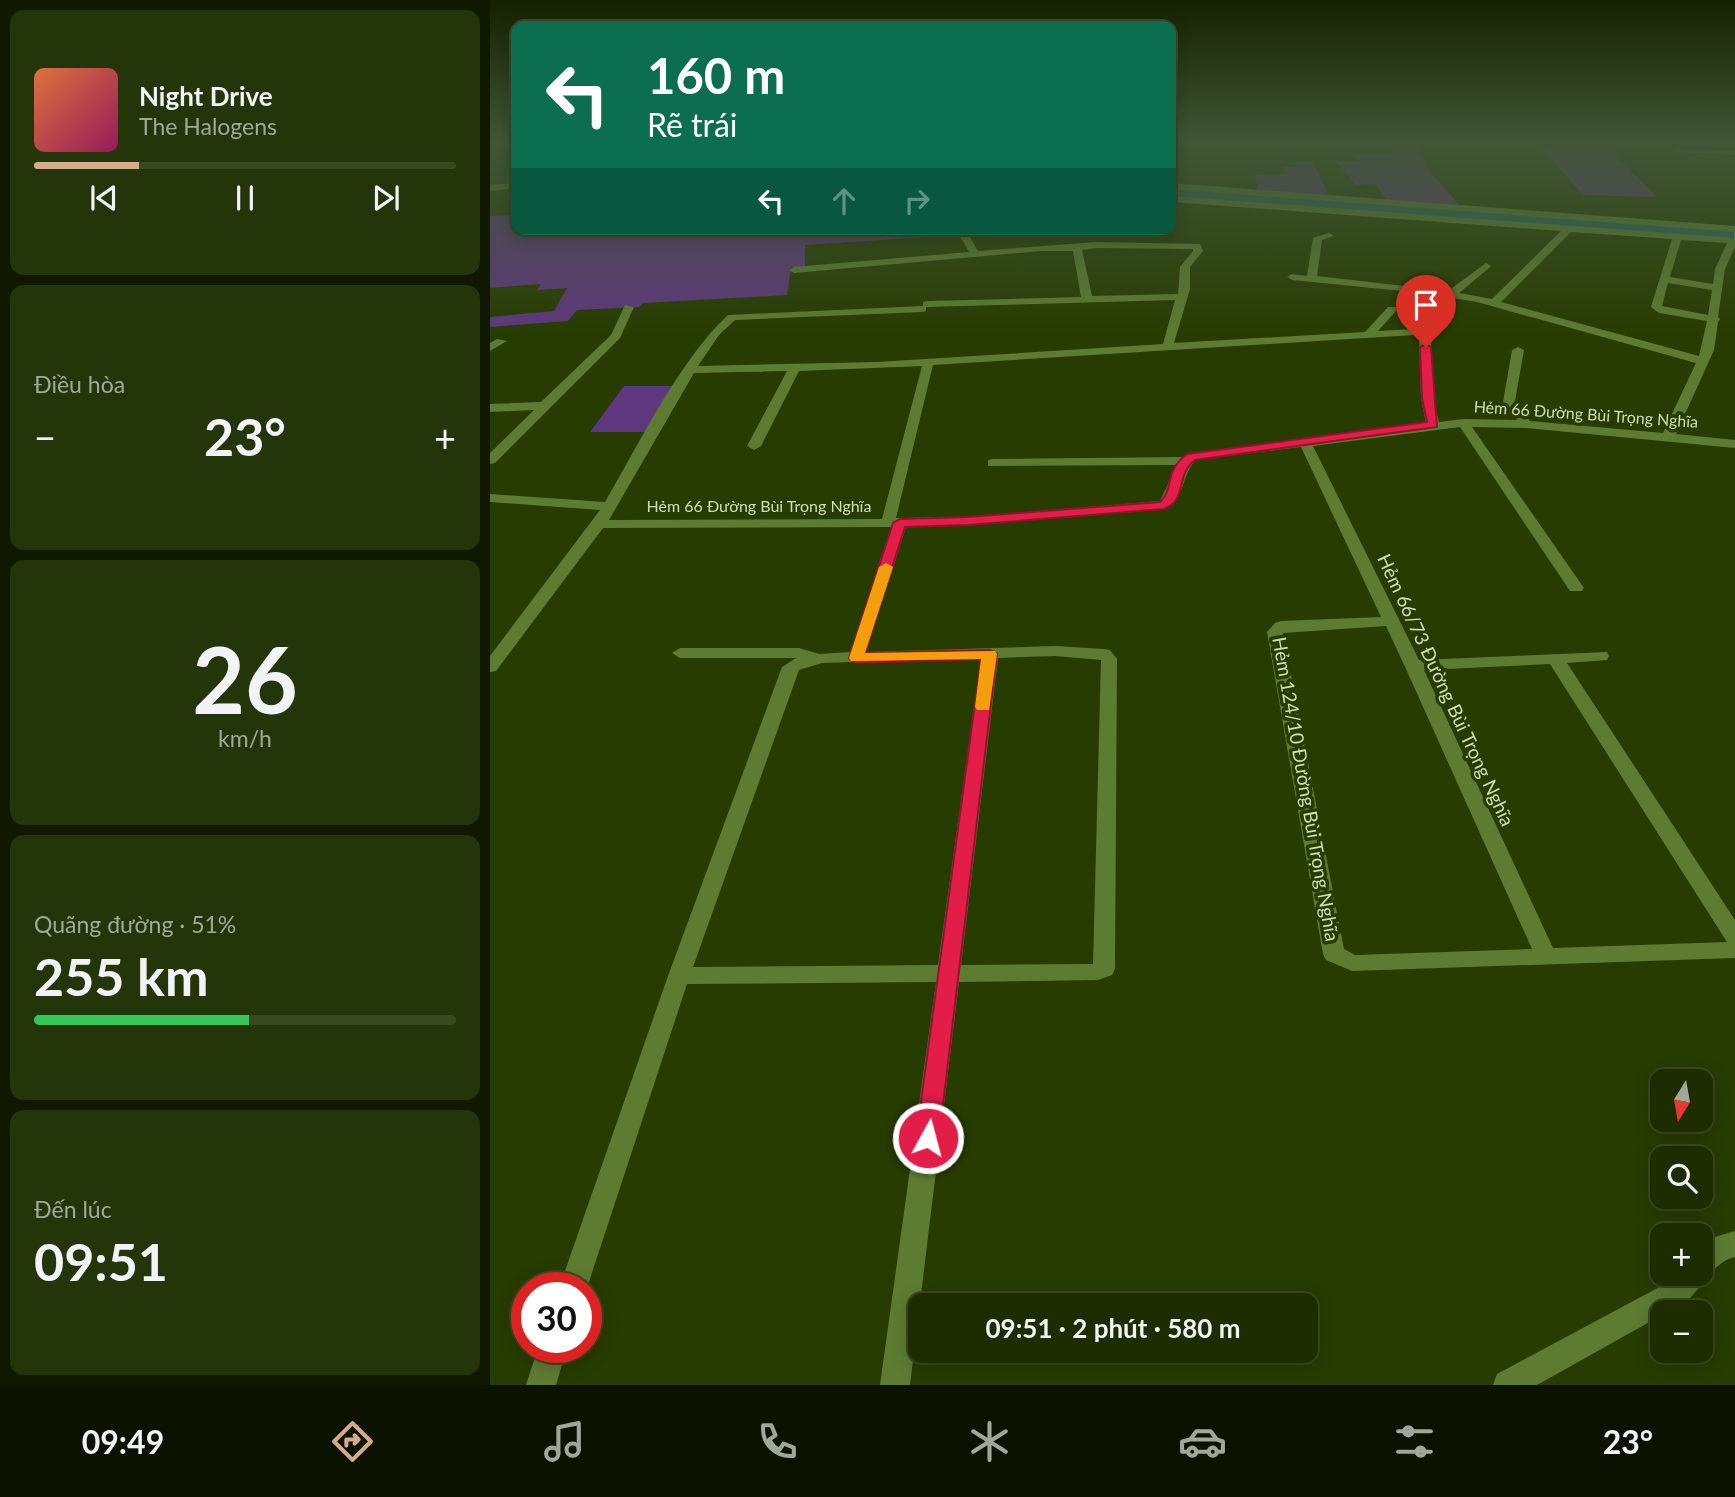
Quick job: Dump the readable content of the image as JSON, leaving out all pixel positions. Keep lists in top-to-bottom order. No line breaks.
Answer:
{"streets":{"street":["Hẻm 66 Đường Bùi Trọng Nghĩa","Hẻm 66/73 Đường Bùi Trọng Nghĩa","Hẻm 124/10 Đường Bùi Trọng Nghĩa"]},"crossings":[["Hẻm 66 Đường Bùi Trọng Nghĩa","Hẻm 66/73 Đường Bùi Trọng Nghĩa"],["Hẻm 66/73 Đường Bùi Trọng Nghĩa","Hẻm 124/10 Đường Bùi Trọng Nghĩa"]],"north":"bottom","page":{"turn":["160 m","Rẽ trái"],"song":["Night Drive","The Halogens"],"tile":["Điều hòa",["26","km/h"],["Quãng đường · 51%","255 km"],["Đến lúc","09:51"]],"heat":["−","23°","+"],"map_buttons":["+","−"],"limit":"30","trip":"09:51 · 2 phút · 580 m","tabs":["09:49","23°"]}}
